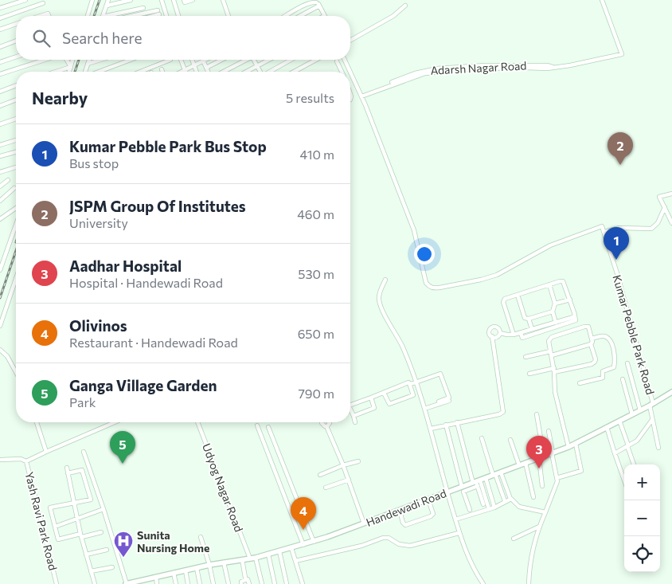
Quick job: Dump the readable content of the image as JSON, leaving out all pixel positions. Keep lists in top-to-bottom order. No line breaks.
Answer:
{"streets":{"main road":["Handewadi Road"],"street":["Adarsh Nagar Road","Kumar Pebble Park Road","Udyog Nagar Road","Yash Ravi Park Road"]},"crossings":[["Kumar Pebble Park Road","Handewadi Road"],["Udyog Nagar Road","Handewadi Road"]],"places":{"hospital":["Sunita Nursing Home"]},"page":{"search":"Search here","heading":["Nearby","5 results"],"list":[{"mark":"1","name":"Kumar Pebble Park Bus Stop","note":"Bus stop","value":"410 m"},{"mark":"2","name":"JSPM Group Of Institutes","note":"University","value":"460 m"},{"mark":"3","name":"Aadhar Hospital","note":"Hospital · Handewadi Road","value":"530 m"},{"mark":"4","name":"Olivinos","note":"Restaurant · Handewadi Road","value":"650 m"},{"mark":"5","name":"Ganga Village Garden","note":"Park","value":"790 m"}],"pins":["2","1","5","3","4"],"map_buttons":["+","−"]}}
